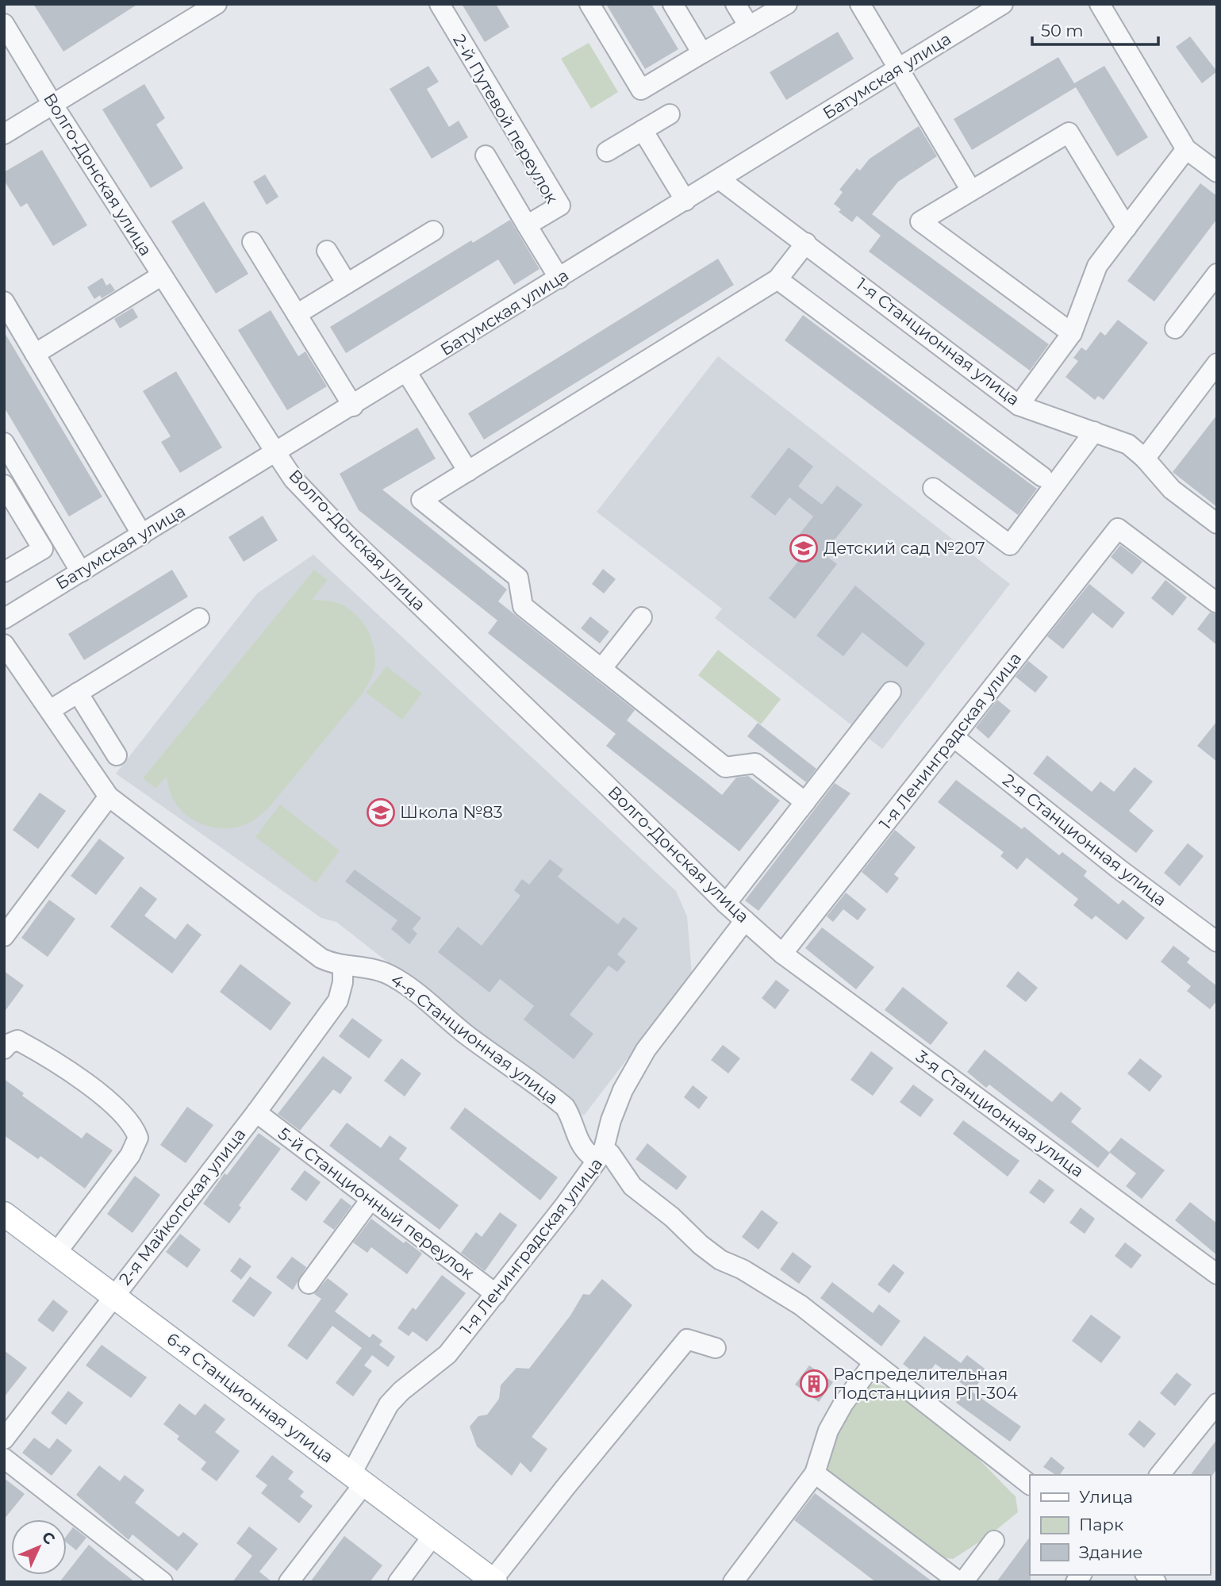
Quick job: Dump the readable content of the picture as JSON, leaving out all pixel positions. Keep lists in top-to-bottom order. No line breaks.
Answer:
{"streets":{"main road":["6-я Станционная улица"],"street":["Батумская улица","2-й Путевой переулок","Волго-Донская улица","1-я Станционная улица","1-я Ленинградская улица","2-я Станционная улица","4-я Станционная улица","3-я Станционная улица","5-й Станционный переулок","2-я Майкопская улица"]},"crossings":[["Батумская улица","Волго-Донская улица"],["Батумская улица","1-я Станционная улица"],["Волго-Донская улица","1-я Ленинградская улица"],["Волго-Донская улица","3-я Станционная улица"],["1-я Ленинградская улица","2-я Станционная улица"],["1-я Ленинградская улица","4-я Станционная улица"],["1-я Ленинградская улица","3-я Станционная улица"],["1-я Ленинградская улица","5-й Станционный переулок"],["1-я Ленинградская улица","6-я Станционная улица"],["4-я Станционная улица","2-я Майкопская улица"],["5-й Станционный переулок","2-я Майкопская улица"],["2-я Майкопская улица","6-я Станционная улица"]],"places":{"school or university":["Детский сад №207","Школа №83"],"building":["Распределительная Подстанциия РП-304"]},"legend":["Улица","Парк","Здание"],"scale_bar":"50 m","north":"top right"}
